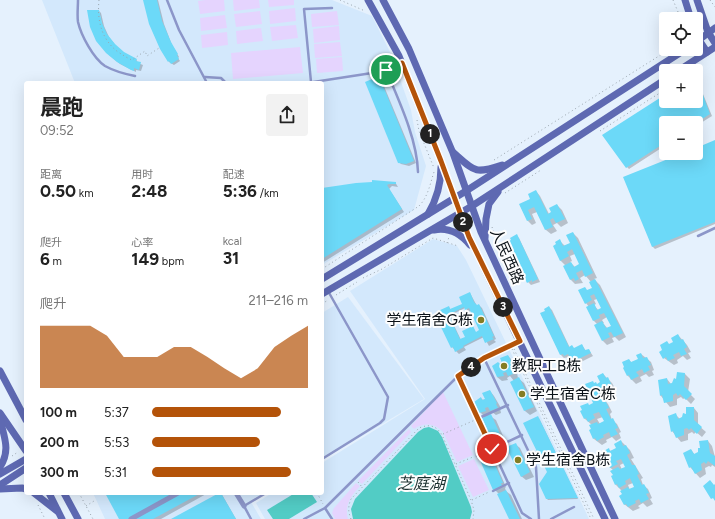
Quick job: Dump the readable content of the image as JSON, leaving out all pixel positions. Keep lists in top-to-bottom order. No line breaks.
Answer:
{"streets":{"main road":["人民西路"]},"water":["芝庭湖"],"places":["学生宿舍G栋","教职工B栋","学生宿舍C栋","学生宿舍B栋"],"page":{"map_buttons":["+","−"],"heading":["晨跑","09:52"],"pins":["1","2","3","4"],"stats":[["距离","0.50 km"],["用时","2:48"],["配速","5:36 /km"],["爬升","6 m"],["心率","149 bpm"],["kcal","31"]],"chart":["爬升","211–216 m"],"list":[{"name":"100 m","note":"5:37"},{"name":"200 m","note":"5:53"},{"name":"300 m","note":"5:31"}]}}
